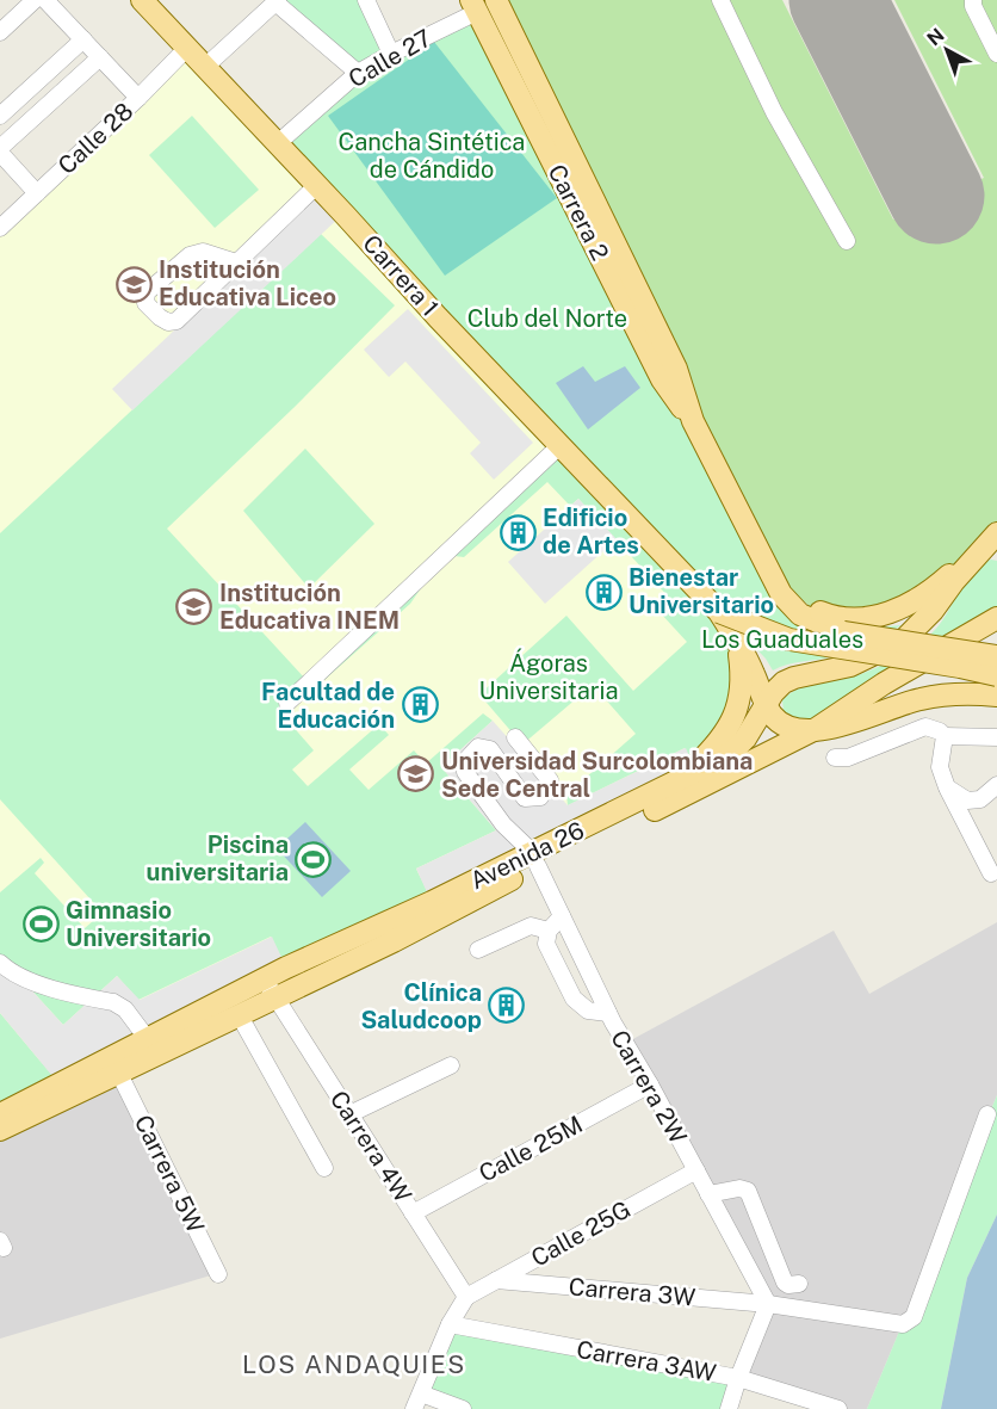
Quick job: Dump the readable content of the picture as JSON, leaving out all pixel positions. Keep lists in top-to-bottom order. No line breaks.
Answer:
{"streets":{"main road":["Carrera 2","Carrera 1","Avenida 26"],"street":["Calle 27","Calle 28","Carrera 2W","Carrera 4W","Calle 25M","Carrera 5W","Calle 25G","Carrera 3W","Carrera 3AW"]},"crossings":[["Calle 27","Carrera 2"],["Calle 27","Carrera 1"],["Calle 28","Carrera 1"],["Avenida 26","Carrera 2W"],["Avenida 26","Carrera 4W"],["Avenida 26","Carrera 5W"],["Carrera 2W","Calle 25M"],["Carrera 2W","Calle 25G"],["Carrera 2W","Carrera 3W"],["Carrera 4W","Calle 25M"],["Carrera 4W","Calle 25G"],["Calle 25G","Carrera 3W"]],"districts":["LOS ANDAQUIES"],"parks":["Cancha Sintética de Cándido","Club del Norte","Los Guaduales","Ágoras Universitaria"],"places":{"school or university":["Institución Educativa Liceo","Institución Educativa INEM","Universidad Surcolombiana Sede Central"],"building":["Edificio de Artes","Bienestar Universitario","Facultad de Educación","Clínica Saludcoop"],"sports":["Piscina universitaria","Gimnasio Universitario"]},"north":"top left"}
